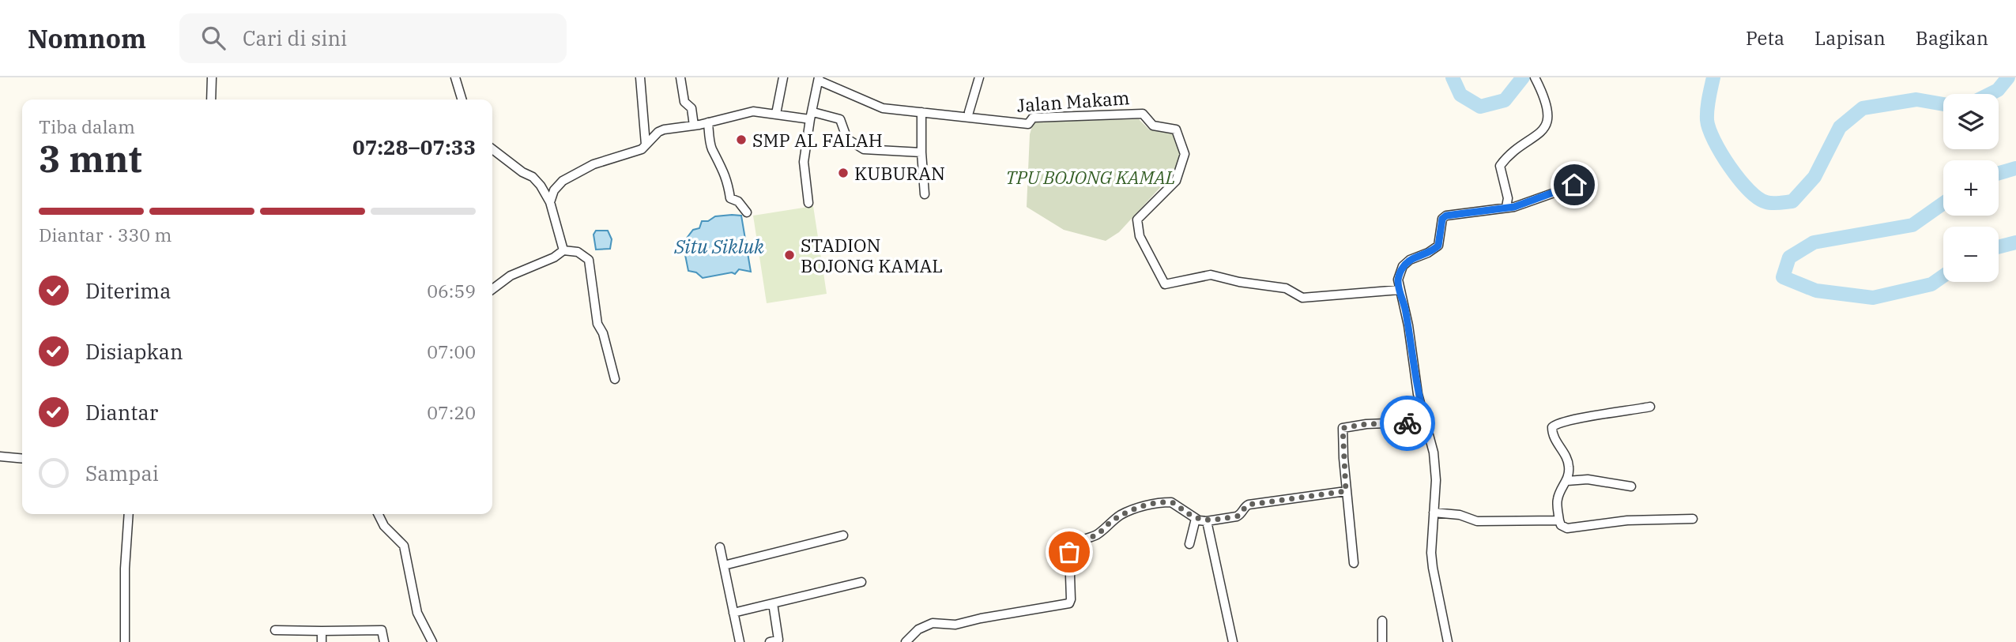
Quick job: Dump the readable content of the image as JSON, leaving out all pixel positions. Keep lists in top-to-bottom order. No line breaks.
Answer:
{"streets":{"street":["Jalan Makam"]},"water":["Situ Sikluk"],"parks":["TPU BOJONG KAMAL"],"places":["SMP AL FALAH","KUBURAN","STADION BOJONG KAMAL"],"page":{"header":"Nomnom","search":"Cari di sini","nav":["Peta","Lapisan","Bagikan"],"map_buttons":["+","−"],"heading":["3 mnt","Tiba dalam","07:28–07:33"],"bar":"Diantar · 330 m","list":[["Diterima","06:59"],["Disiapkan","07:00"],["Diantar","07:20"],"Sampai"]}}
